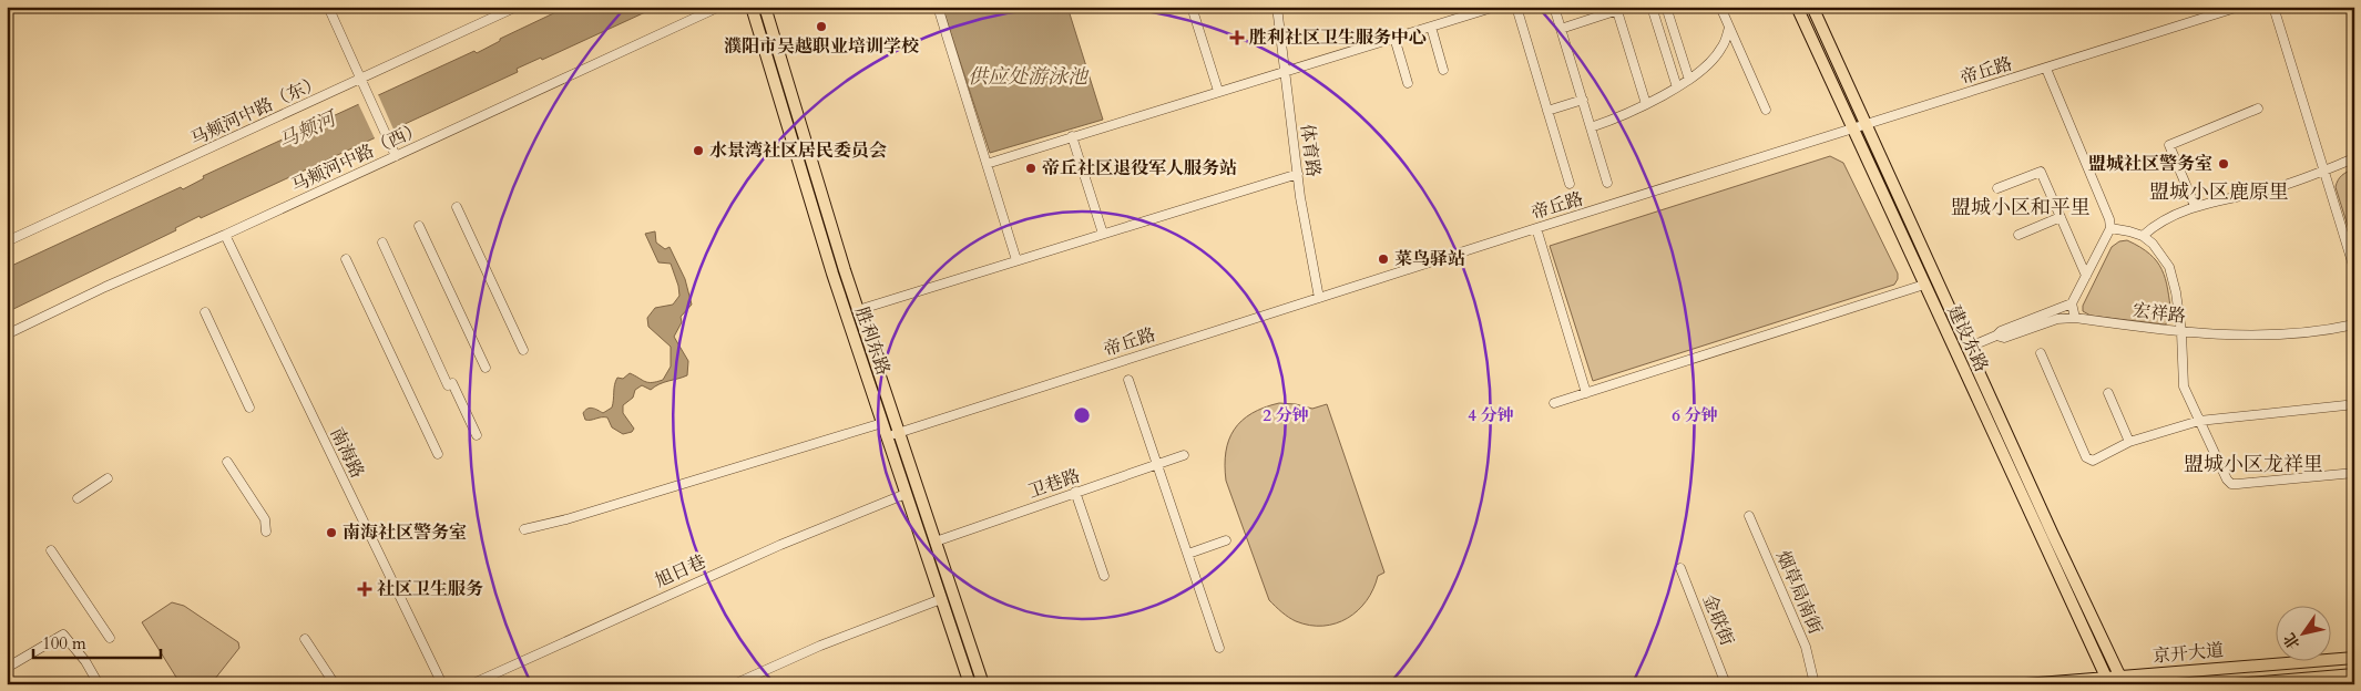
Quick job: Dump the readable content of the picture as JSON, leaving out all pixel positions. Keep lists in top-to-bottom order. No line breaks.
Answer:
{"streets":{"main road":["建设东路","胜利东路","京开大道"],"street":["帝丘路","马颊河中路（东）","体育路","马颊河中路（西）","宏祥路","南海路","卫巷路","旭日巷","烟草局南街","金联街"]},"crossings":[["帝丘路","体育路"],["帝丘路","建设东路"],["帝丘路","胜利东路"],["马颊河中路（西）","南海路"],["宏祥路","建设东路"],["建设东路","京开大道"],["胜利东路","卫巷路"],["胜利东路","旭日巷"]],"districts":["盟城小区鹿原里","盟城小区和平里","盟城小区龙祥里"],"water":["供应处游泳池","马颊河"],"places":{"other":["濮阳市吴越职业培训学校","水景湾社区居民委员会","盟城社区警务室","帝丘社区退役军人服务站","菜鸟驿站","南海社区警务室"],"health":["胜利社区卫生服务中心","社区卫生服务"]},"scale_bar":"100 m","north":"bottom left","rings":["2 分钟","4 分钟","6 分钟"]}
